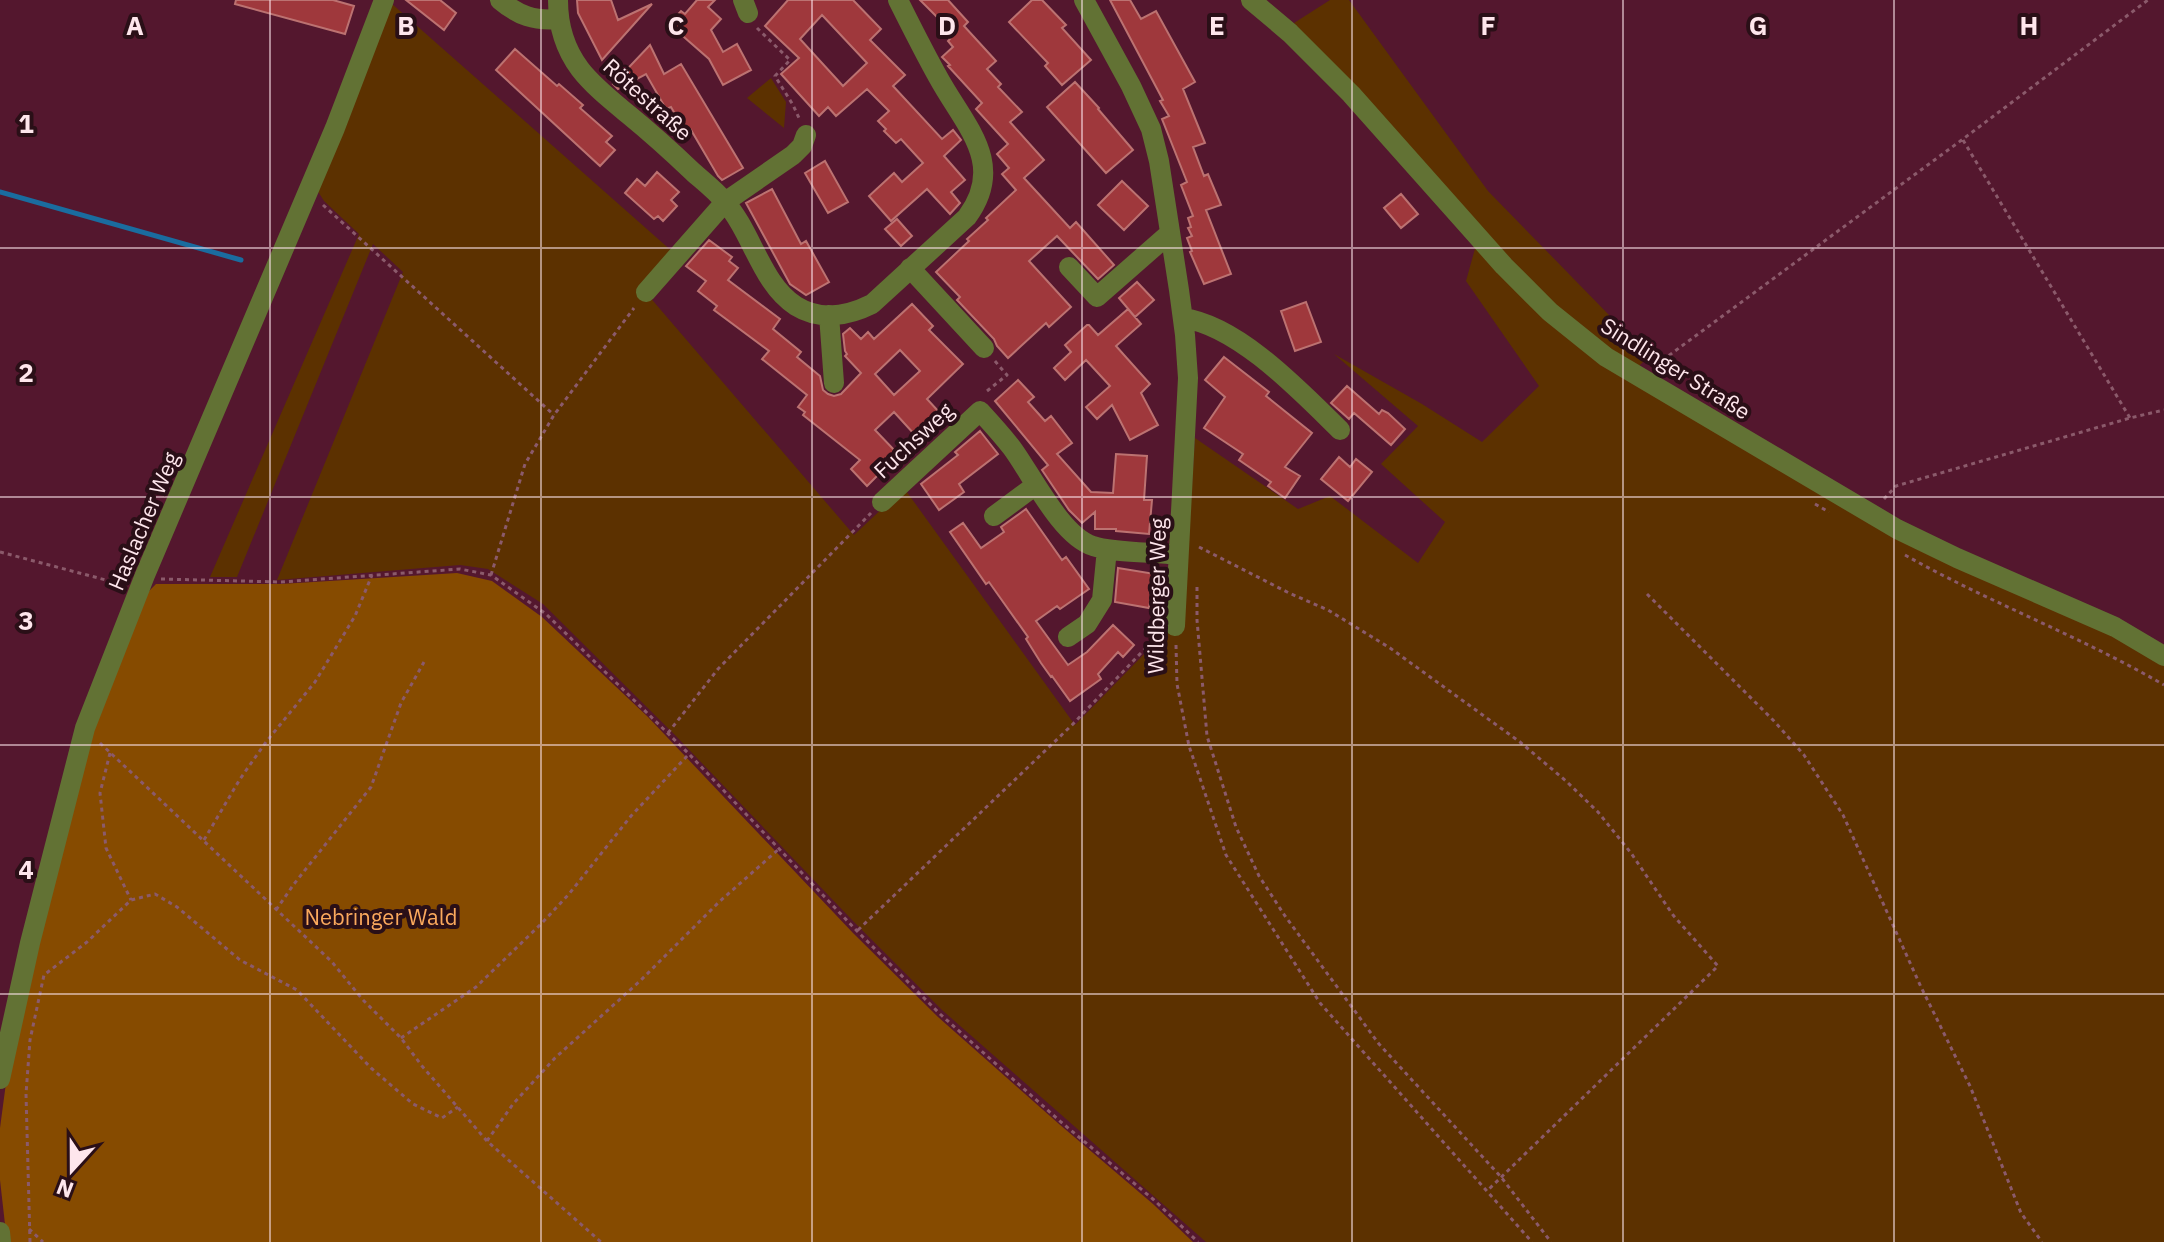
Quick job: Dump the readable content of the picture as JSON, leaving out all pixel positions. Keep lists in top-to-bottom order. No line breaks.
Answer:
{"streets":{"street":["Rötestraße","Sindlinger Straße","Fuchsweg","Haslacher Weg","Wildberger Weg"]},"crossings":[["Fuchsweg","Wildberger Weg"]],"parks":["Nebringer Wald"],"north":"bottom","grid":{"columns":["A","B","C","D","E","F","G","H"],"rows":["1","2","3","4"]}}
